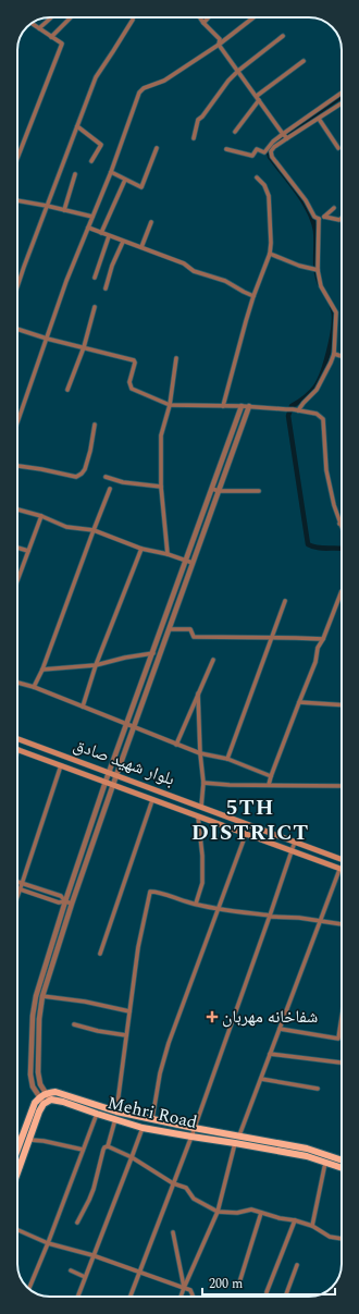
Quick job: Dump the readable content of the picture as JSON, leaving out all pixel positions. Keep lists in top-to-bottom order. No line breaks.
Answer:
{"streets":{"highway":["Mehri Road"],"main road":["بلوار شهید صادق"]},"districts":["5TH DISTRICT"],"places":{"health":["شفاخانه مهربان"]},"scale_bar":"200 m"}
